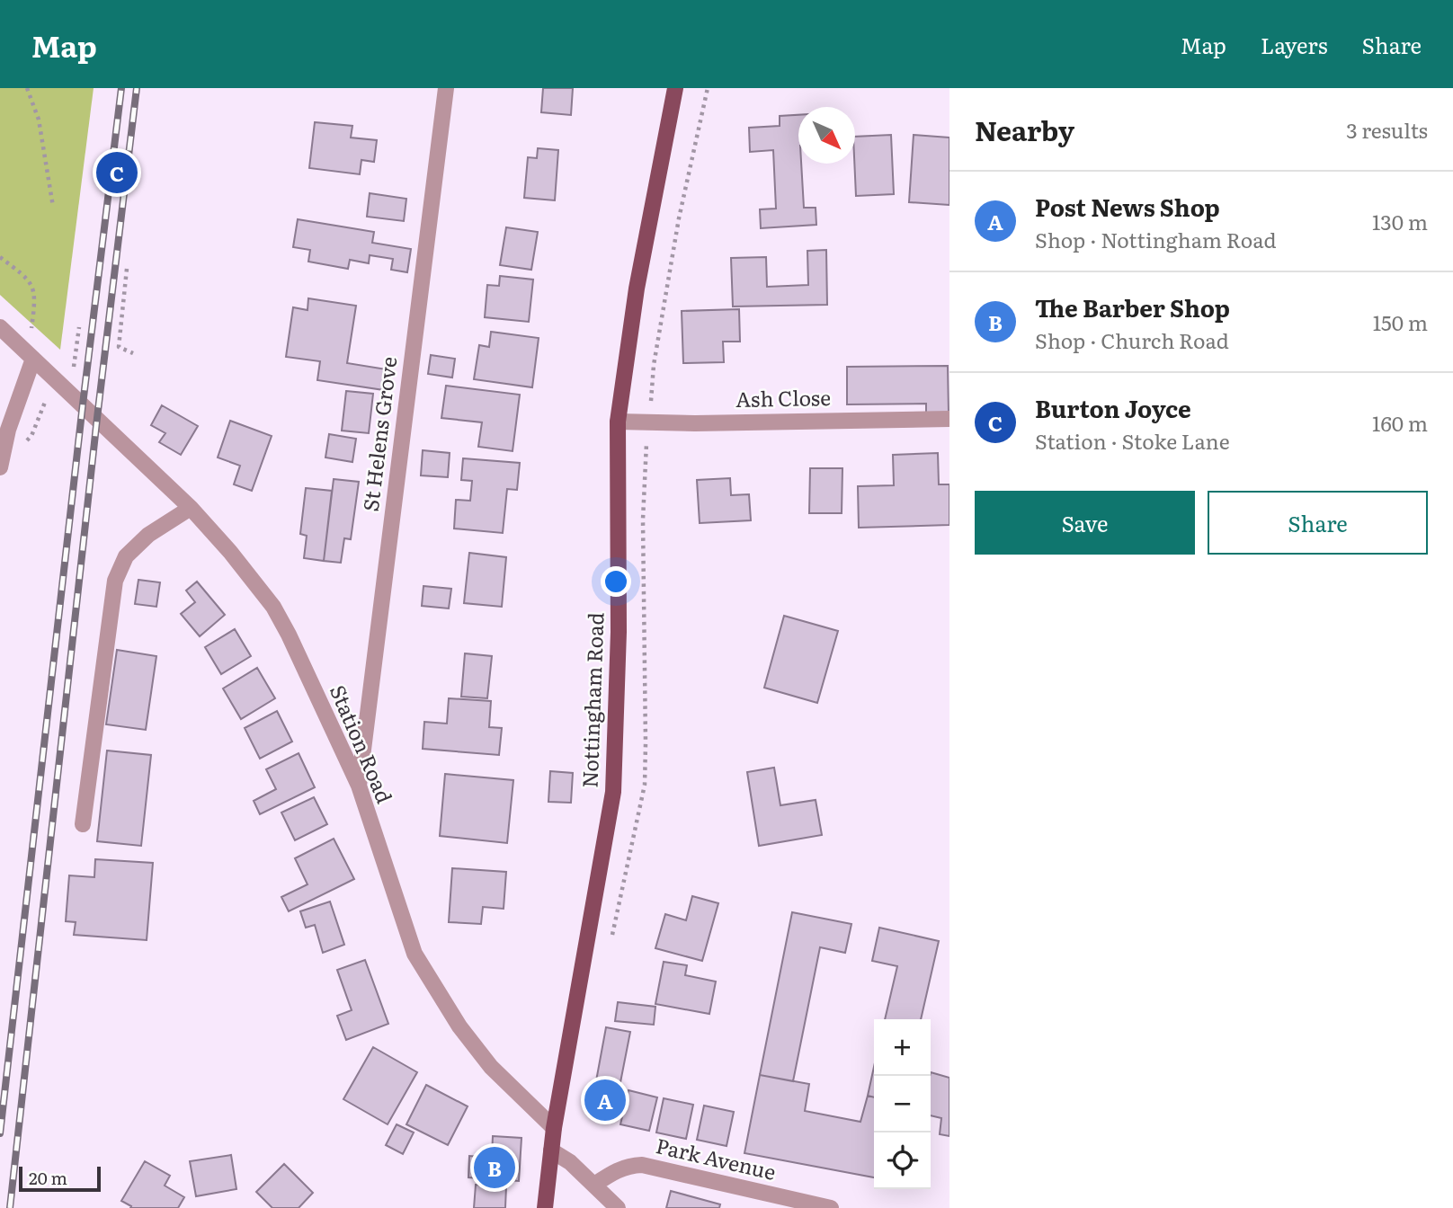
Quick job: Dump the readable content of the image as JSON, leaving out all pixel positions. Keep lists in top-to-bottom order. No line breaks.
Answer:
{"streets":{"main road":["Nottingham Road"],"street":["Ash Close","St Helens Grove","Station Road","Park Avenue"]},"crossings":[["Ash Close","Nottingham Road"],["St Helens Grove","Station Road"],["Nottingham Road","Station Road"]],"scale_bar":"20 m","north":"bottom right","page":{"header":"Map","nav":["Map","Layers","Share"],"heading":["Nearby","3 results"],"pins":["C","A","B"],"list":[{"mark":"A","name":"Post News Shop","note":"Shop · Nottingham Road","value":"130 m"},{"mark":"B","name":"The Barber Shop","note":"Shop · Church Road","value":"150 m"},{"mark":"C","name":"Burton Joyce","note":"Station · Stoke Lane","value":"160 m"}],"buttons":["Save","Share"],"map_buttons":["+","−"],"scale":"20 m"}}
